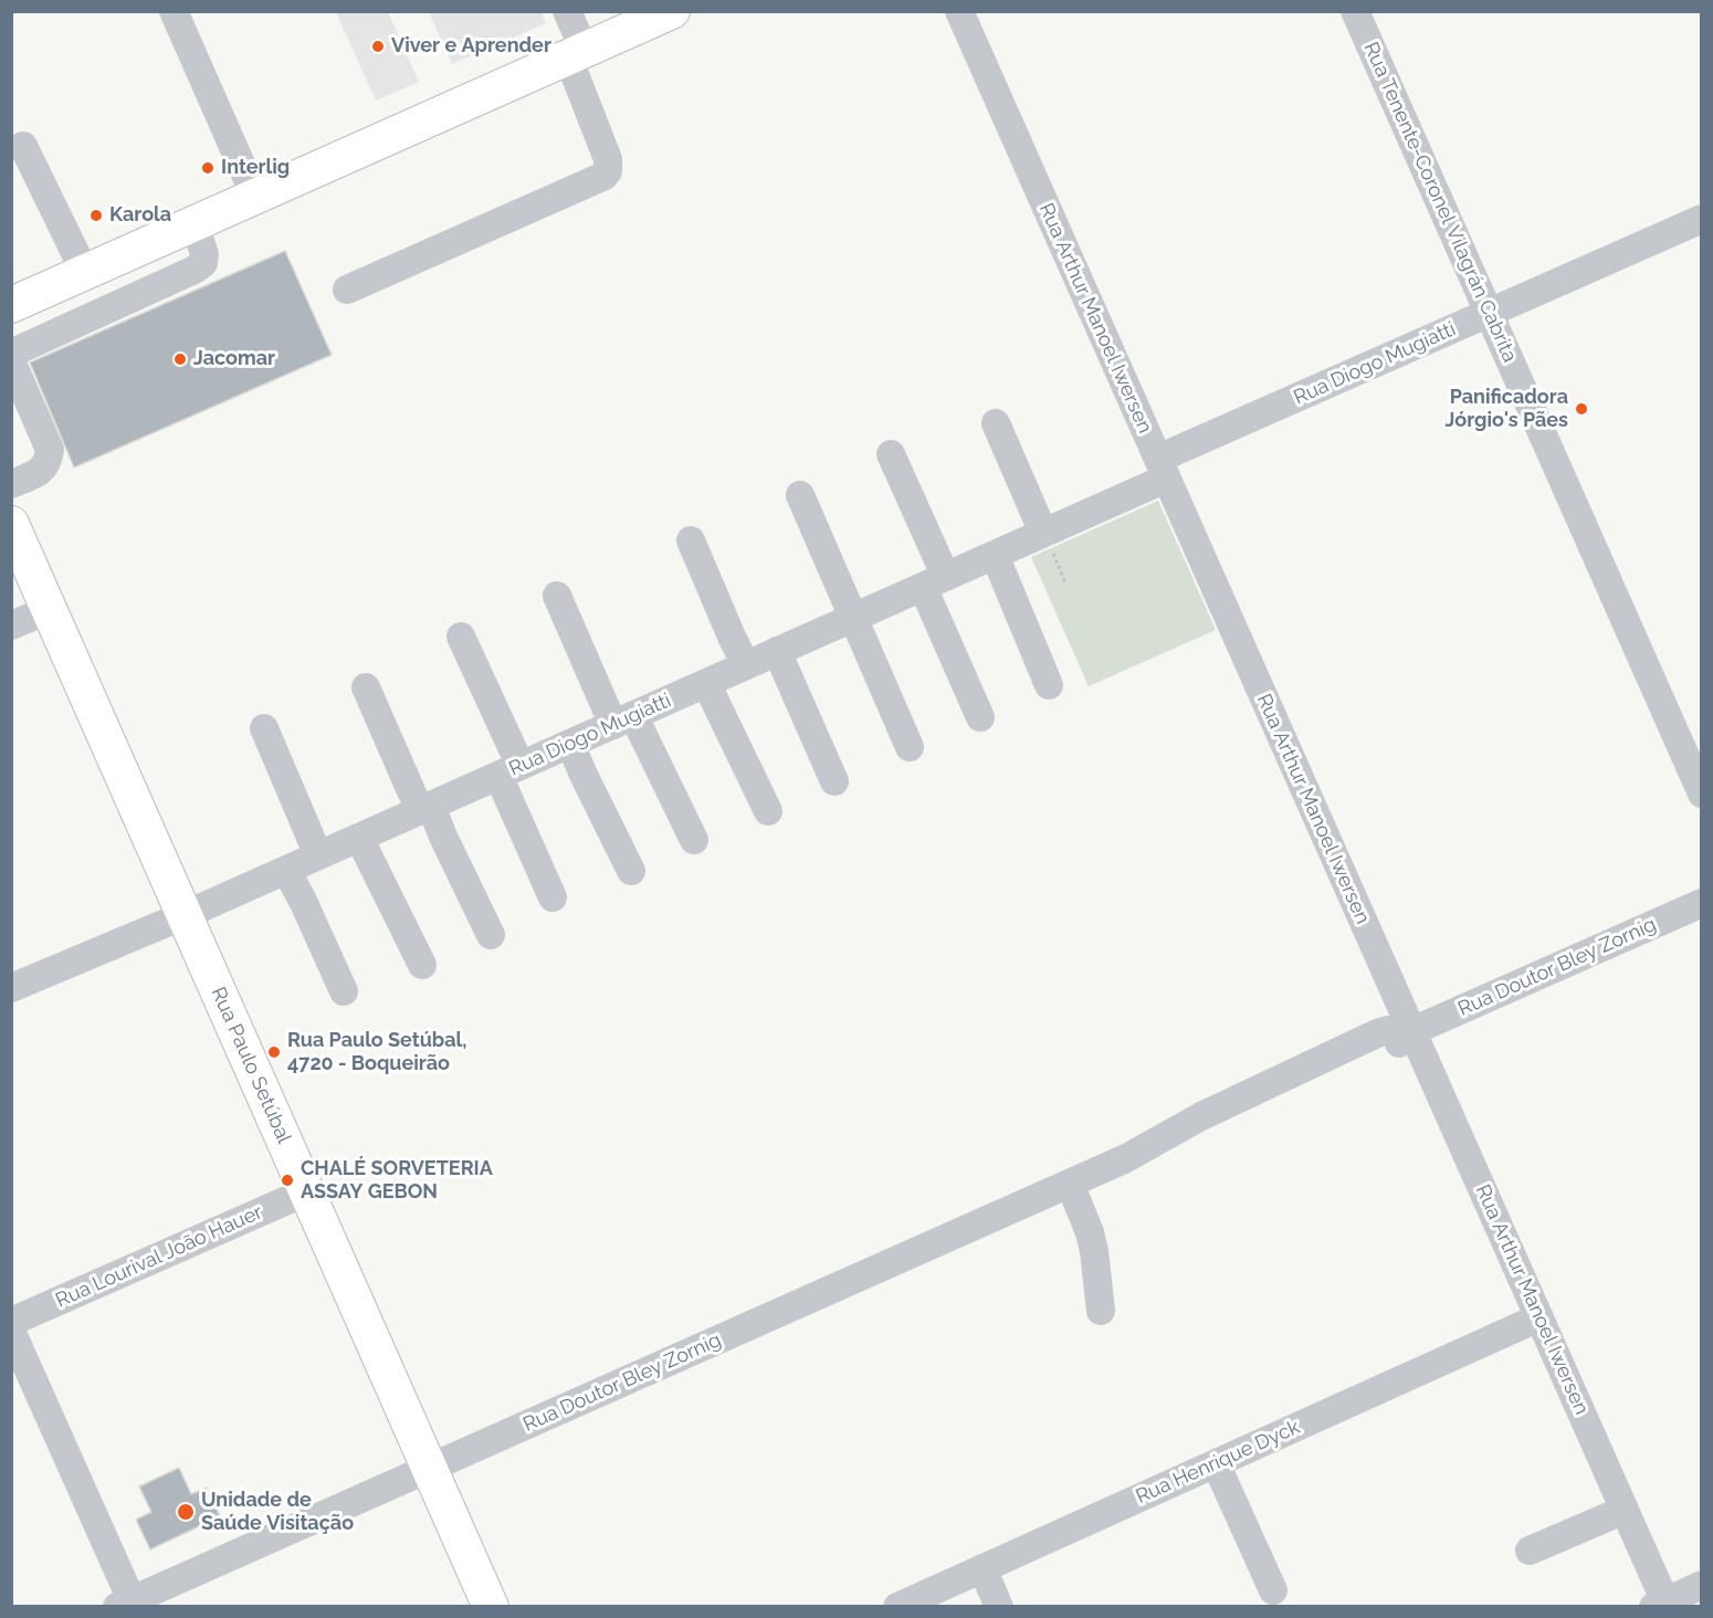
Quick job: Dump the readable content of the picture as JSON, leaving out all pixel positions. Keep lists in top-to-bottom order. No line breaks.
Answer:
{"streets":{"main road":["Rua Paulo Setúbal"],"street":["Rua Tenente-Coronel Vilagrán Cabrita","Rua Arthur Manoel Iwersen","Rua Diogo Mugiatti","Rua Doutor Bley Zornig","Rua Lourival João Hauer","Rua Henrique Dyck"]},"crossings":[["Rua Tenente-Coronel Vilagrán Cabrita","Rua Diogo Mugiatti"],["Rua Arthur Manoel Iwersen","Rua Diogo Mugiatti"],["Rua Arthur Manoel Iwersen","Rua Doutor Bley Zornig"],["Rua Arthur Manoel Iwersen","Rua Henrique Dyck"],["Rua Diogo Mugiatti","Rua Paulo Setúbal"],["Rua Doutor Bley Zornig","Rua Paulo Setúbal"],["Rua Paulo Setúbal","Rua Lourival João Hauer"]],"places":["Viver e Aprender","Interlig","Karola","Jacomar","Panificadora Jórgio's Pães","Rua Paulo Setúbal, 4720 - Boqueirão","CHALÉ SORVETERIA ASSAY GEBON","Unidade de Saúde Visitação"]}
